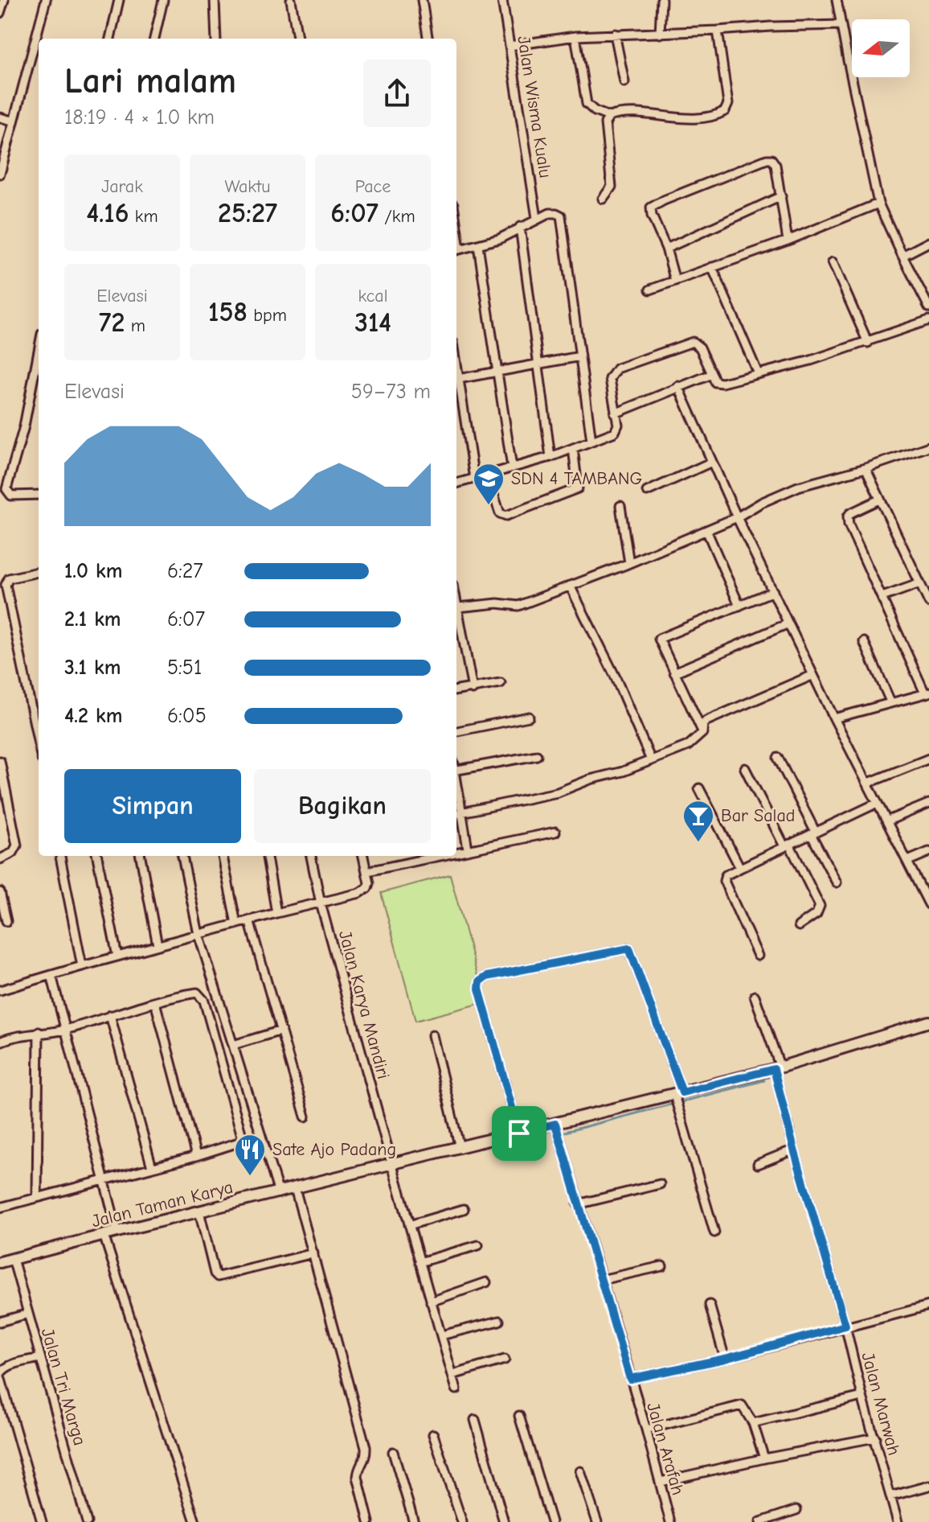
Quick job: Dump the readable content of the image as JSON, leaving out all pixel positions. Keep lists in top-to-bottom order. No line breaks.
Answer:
{"streets":{"street":["Jalan Wisma Kualu","Jalan Karya Mandiri","Jalan Taman Karya","Jalan Tri Marga","Jalan Marwah","Jalan Arafah"]},"crossings":[["Jalan Karya Mandiri","Jalan Taman Karya"],["Jalan Taman Karya","Jalan Tri Marga"],["Jalan Taman Karya","Jalan Marwah"],["Jalan Taman Karya","Jalan Arafah"]],"places":{"school or university":["SDN 4 TAMBANG"],"bar":["Bar Salad"],"restaurant":["Sate Ajo Padang"]},"north":"left","page":{"heading":["Lari malam","18:19 · 4 × 1.0 km"],"stats":[["Jarak","4.16 km"],["Waktu","25:27"],["Pace","6:07 /km"],["Elevasi","72 m"],["158 bpm"],["kcal","314"]],"chart":["Elevasi","59–73 m"],"list":[{"name":"1.0 km","note":"6:27"},{"name":"2.1 km","note":"6:07"},{"name":"3.1 km","note":"5:51"},{"name":"4.2 km","note":"6:05"}],"buttons":["Simpan","Bagikan"]}}
